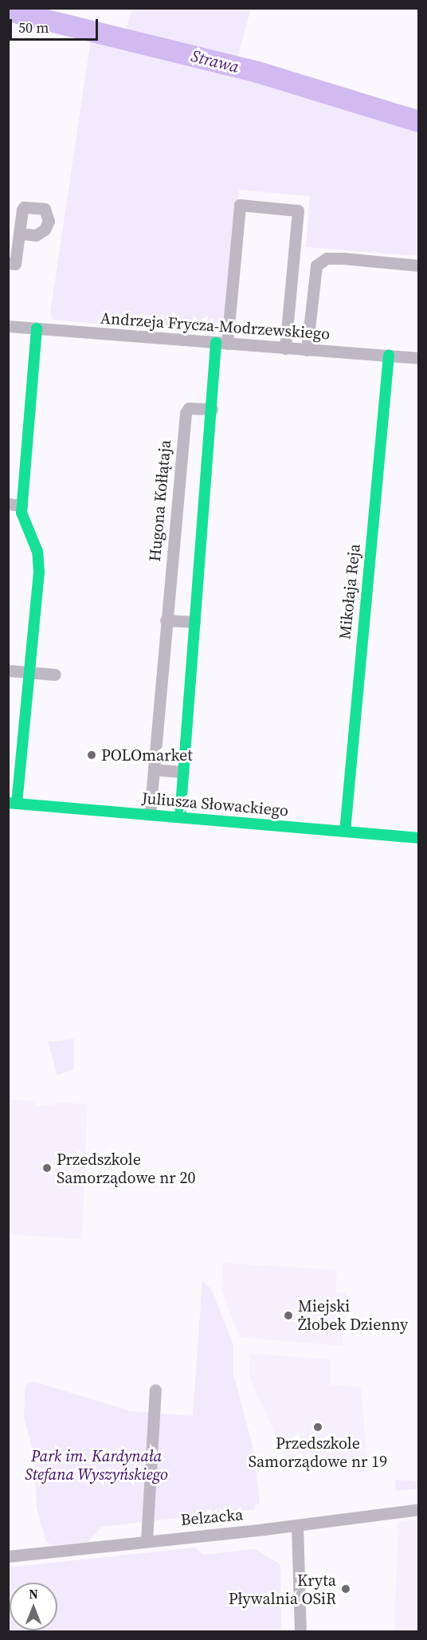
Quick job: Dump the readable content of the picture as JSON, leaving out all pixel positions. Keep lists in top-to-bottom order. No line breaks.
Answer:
{"streets":{"street":["Andrzeja Frycza-Modrzewskiego","Hugona Kołłątaja","Mikołaja Reja","Juliusza Słowackiego","Belzacka"]},"crossings":[["Andrzeja Frycza-Modrzewskiego","Mikołaja Reja"],["Hugona Kołłątaja","Juliusza Słowackiego"],["Mikołaja Reja","Juliusza Słowackiego"]],"water":["Strawa"],"parks":["Park im. Kardynała Stefana Wyszyńskiego"],"places":["POLOmarket","Przedszkole Samorządowe nr 20","Miejski Żłobek Dzienny","Przedszkole Samorządowe nr 19","Kryta Pływalnia OSiR"],"scale_bar":"50 m","north":"top"}
